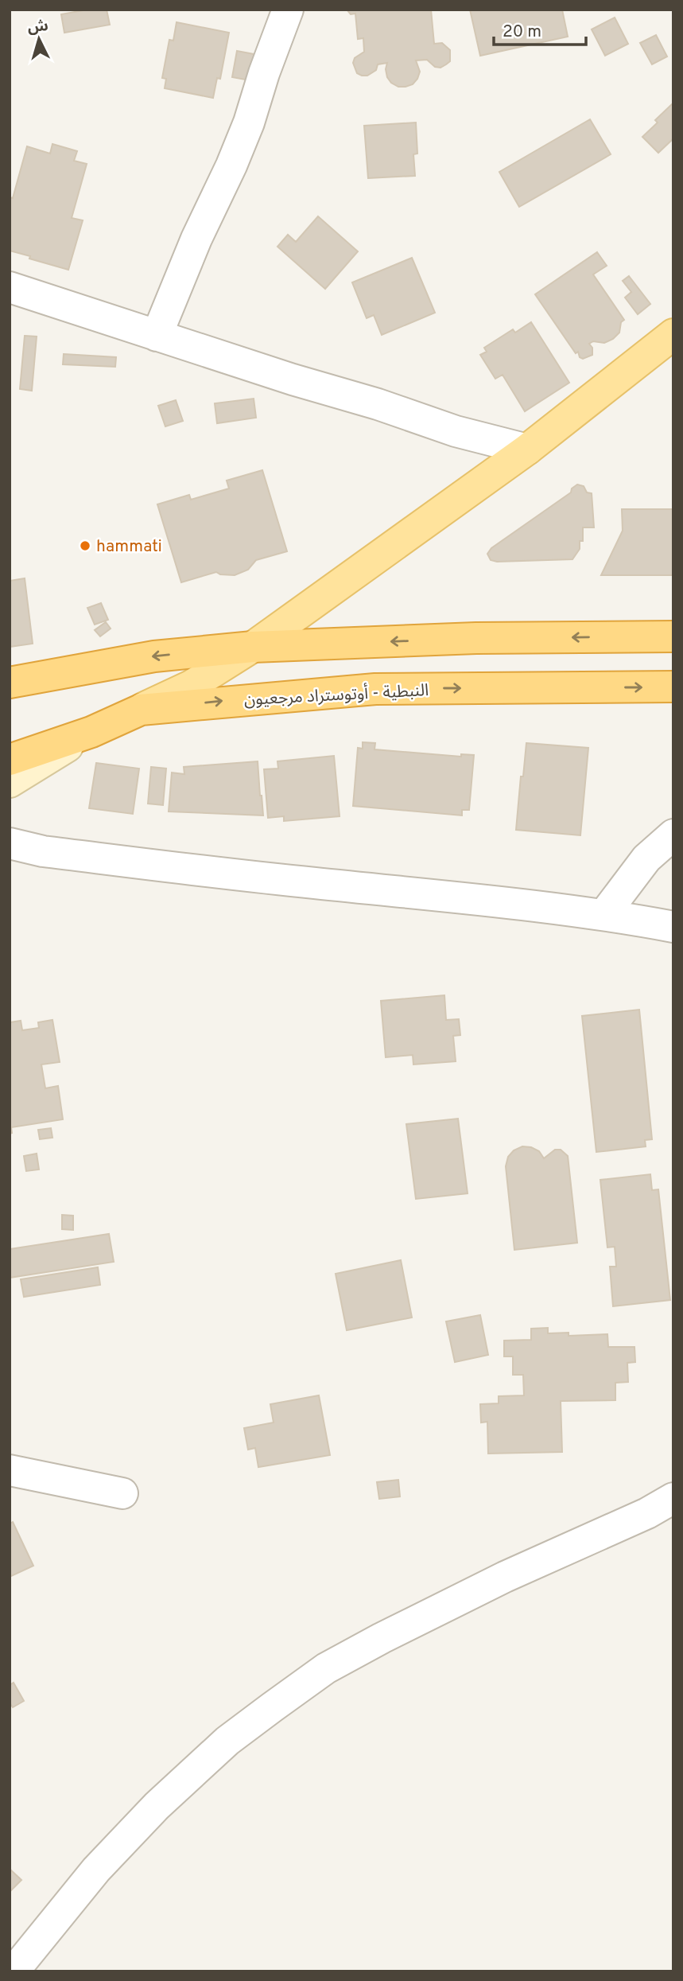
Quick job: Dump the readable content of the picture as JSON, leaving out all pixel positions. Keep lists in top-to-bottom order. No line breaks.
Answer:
{"streets":{"highway":["النبطية - أوتوستراد مرجعيون"]},"places":["hammati"],"scale_bar":"20 m","north":"top"}
